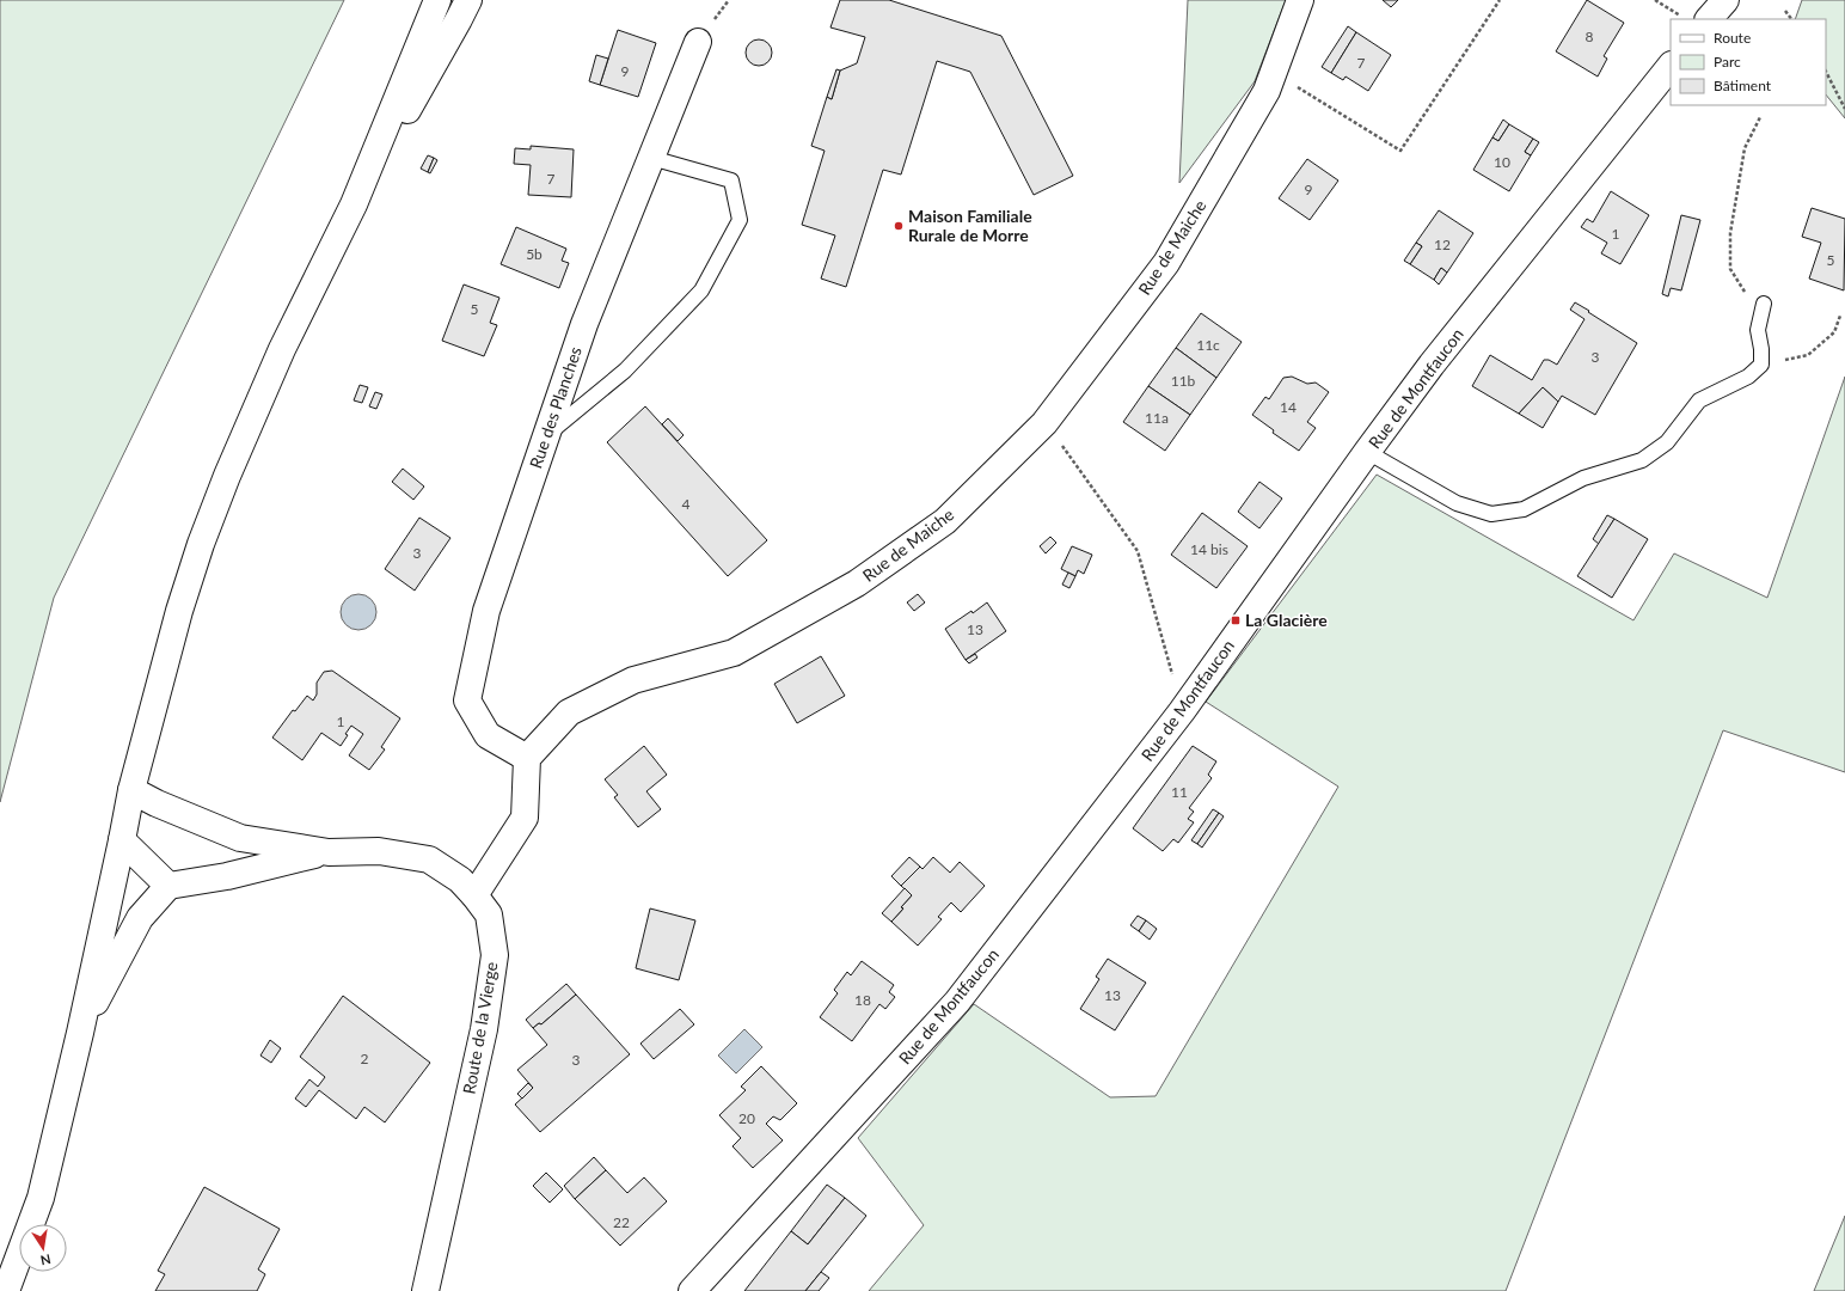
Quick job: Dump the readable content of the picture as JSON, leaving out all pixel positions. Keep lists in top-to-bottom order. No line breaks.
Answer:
{"streets":{"street":["Rue de Maiche","Rue de Montfaucon","Rue des Planches","Route de la Vierge"]},"crossings":[["Rue de Maiche","Rue des Planches"]],"places":{"other":["Maison Familiale Rurale de Morre"],"transit":["La Glacière"]},"house_numbers":["8","7","9","10","7","9","1","12","5b","5","5","11c","3","11b","14","11a","4","14 bis","3","13","1","11","13","18","2","3","20","22"],"legend":["Route","Parc","Bâtiment"],"north":"bottom"}
